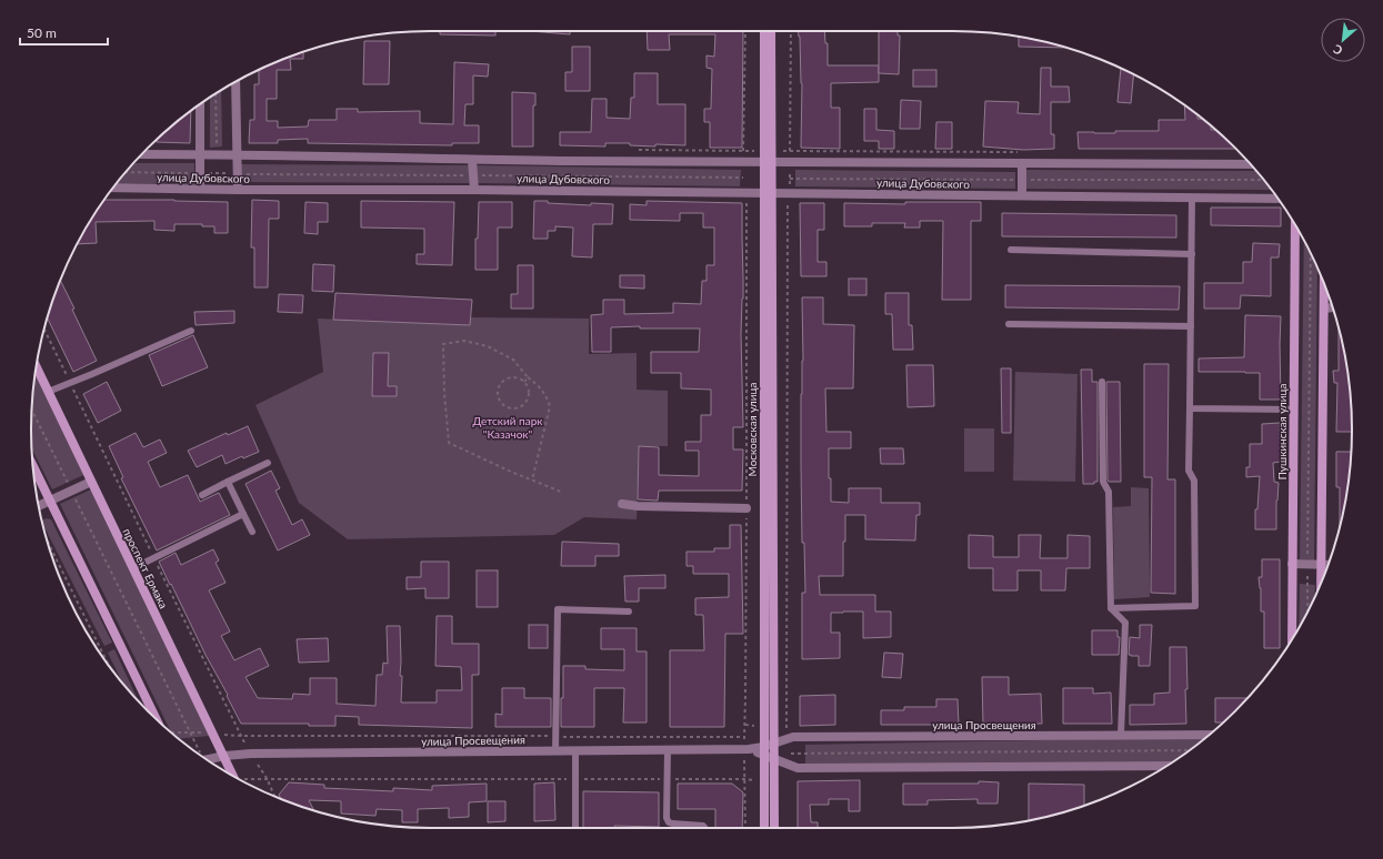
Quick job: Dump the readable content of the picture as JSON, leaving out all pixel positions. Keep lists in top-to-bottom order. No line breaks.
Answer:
{"streets":{"main road":["Московская улица","Пушкинская улица","проспект Ермака"],"street":["улица Дубовского","улица Просвещения"]},"crossings":[["улица Дубовского","Московская улица"],["Московская улица","улица Просвещения"],["проспект Ермака","улица Просвещения"]],"parks":["Детский парк \"Казачок\""],"scale_bar":"50 m","north":"bottom left"}
